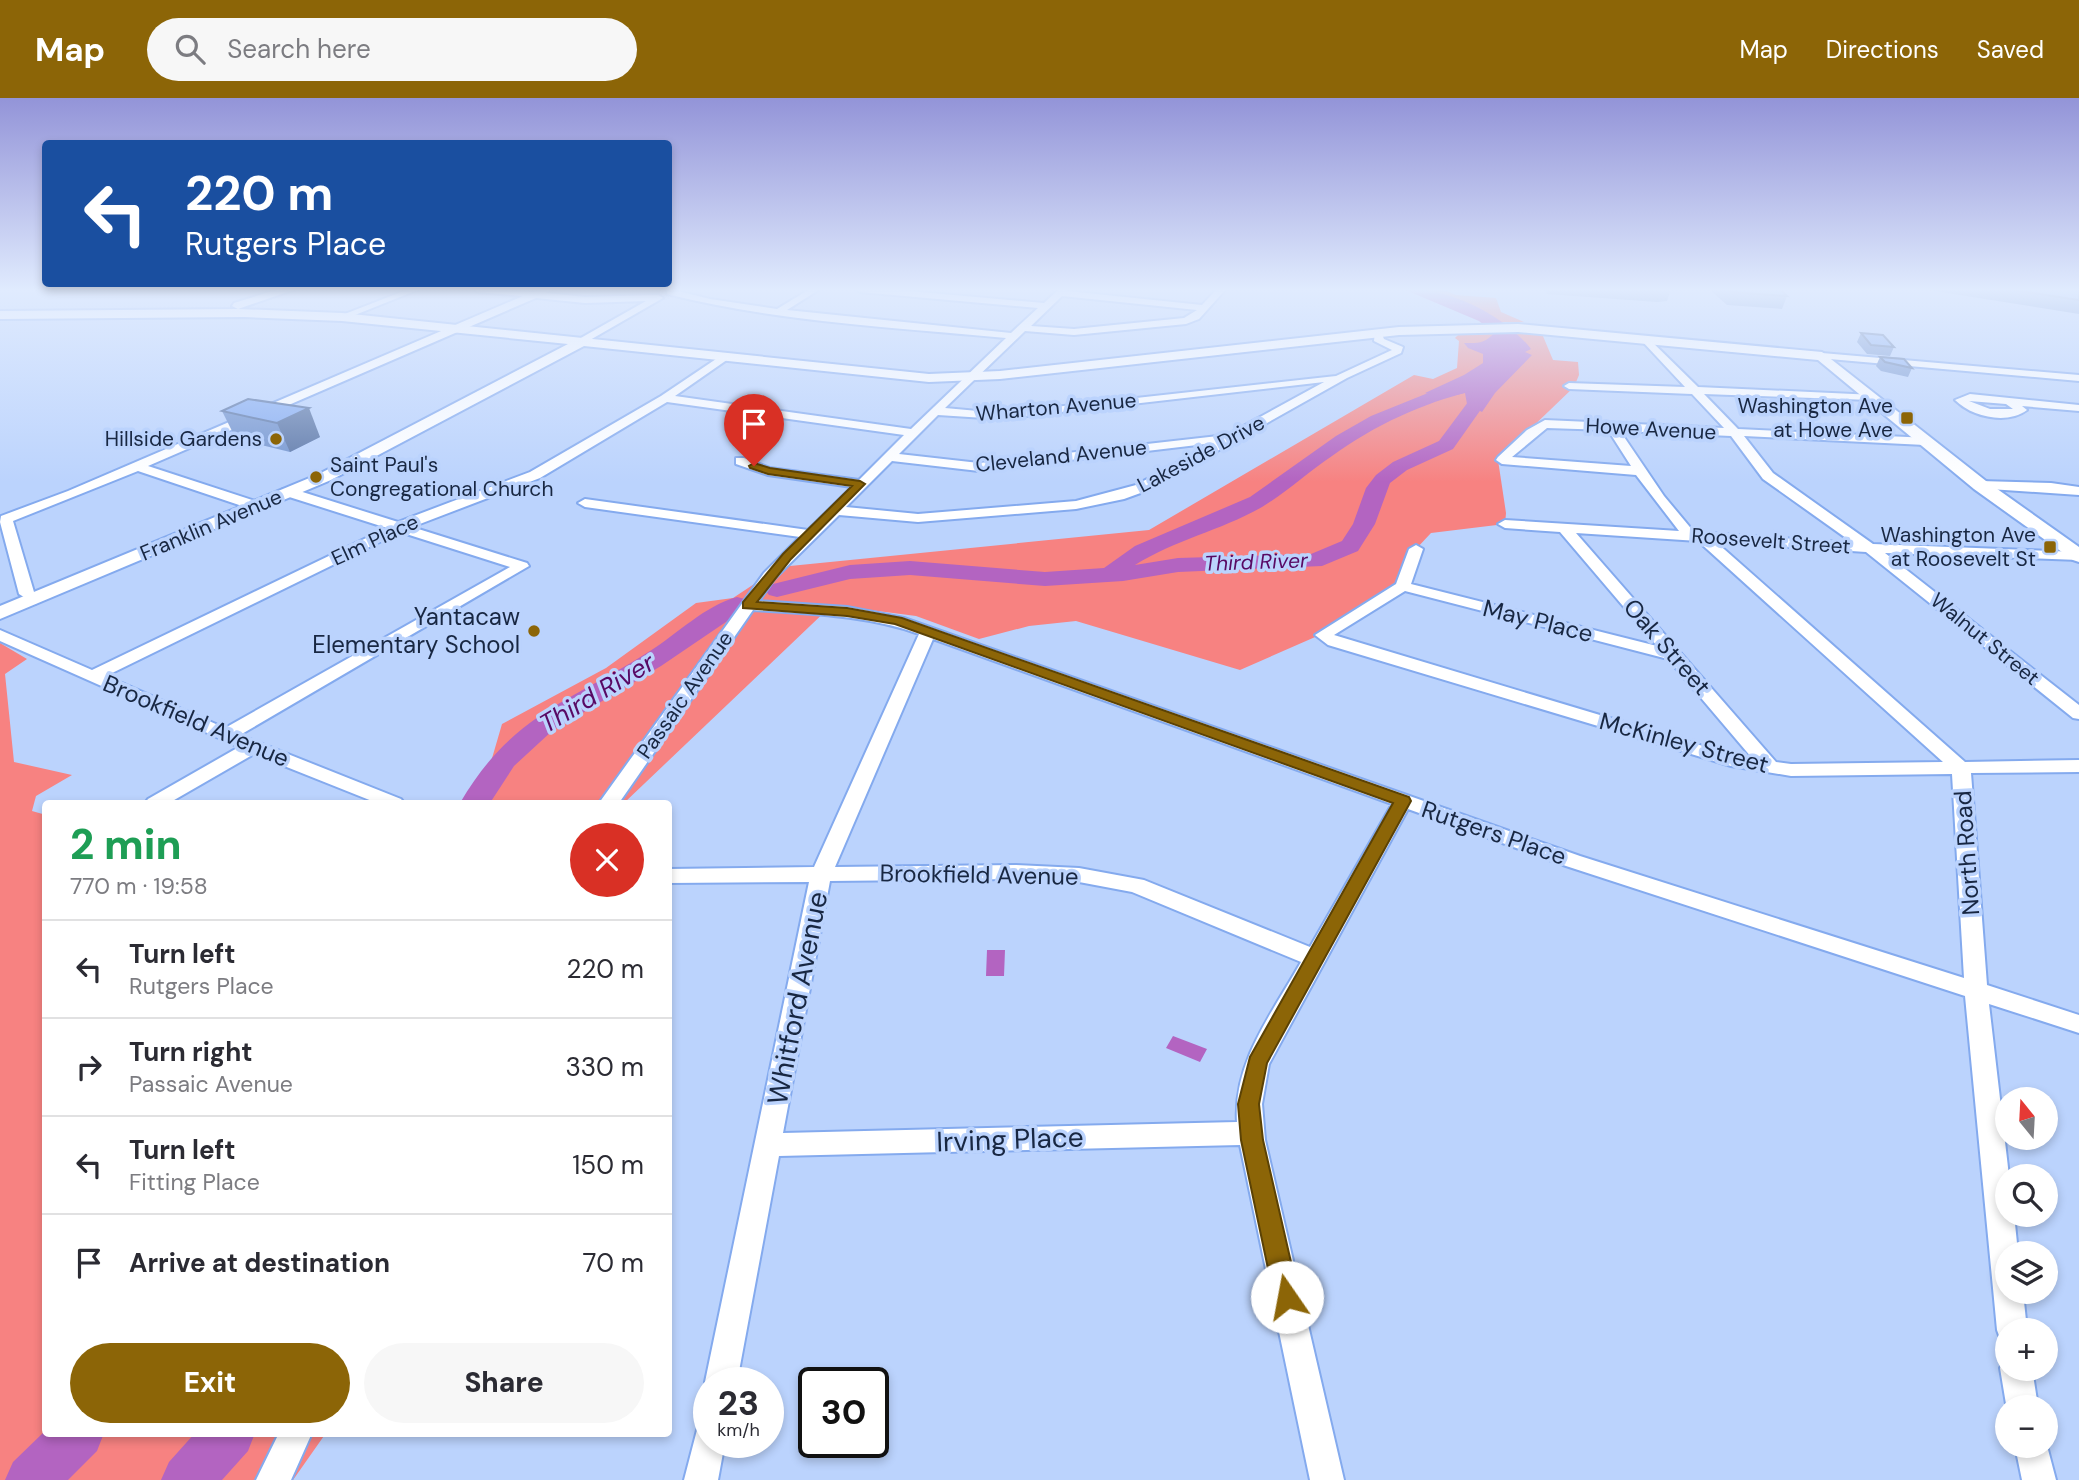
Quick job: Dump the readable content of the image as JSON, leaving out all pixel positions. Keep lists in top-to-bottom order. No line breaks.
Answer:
{"streets":{"main road":["Franklin Avenue"],"street":["Wharton Avenue","Howe Avenue","Lakeside Drive","Cleveland Avenue","Elm Place","Roosevelt Street","May Place","Walnut Street","Oak Street","Passaic Avenue","Brookfield Avenue","McKinley Street","Rutgers Place","North Road","Whitford Avenue","Irving Place"]},"crossings":[["Wharton Avenue","Lakeside Drive"],["Wharton Avenue","Passaic Avenue"],["Howe Avenue","Walnut Street"],["Howe Avenue","North Road"],["Lakeside Drive","Cleveland Avenue"],["Lakeside Drive","Passaic Avenue"],["Cleveland Avenue","Passaic Avenue"],["Elm Place","Brookfield Avenue"],["Roosevelt Street","Walnut Street"],["Roosevelt Street","Oak Street"],["Roosevelt Street","North Road"],["May Place","Oak Street"],["May Place","McKinley Street"],["Oak Street","McKinley Street"],["Passaic Avenue","Rutgers Place"],["Brookfield Avenue","Whitford Avenue"],["McKinley Street","North Road"],["Rutgers Place","North Road"],["Rutgers Place","Whitford Avenue"],["Whitford Avenue","Irving Place"]],"water":["Third River"],"places":{"transit":["Washington Ave at Howe Ave","Washington Ave at Roosevelt St"],"other":["Hillside Gardens","Saint Paul's Congregational Church","Yantacaw Elementary School"]},"north":"top","page":{"header":"Map","search":"Search here","nav":["Map","Directions","Saved"],"turn":["220 m","Rutgers Place"],"heading":["2 min","770 m · 19:58"],"list":[{"name":"Turn left","note":"Rutgers Place","value":"220 m"},{"name":"Turn right","note":"Passaic Avenue","value":"330 m"},{"name":"Turn left","note":"Fitting Place","value":"150 m"},{"name":"Arrive at destination","value":"70 m"}],"map_buttons":["+","−"],"buttons":["Exit","Share"],"speed":"23 km/h","limit":"30"}}
